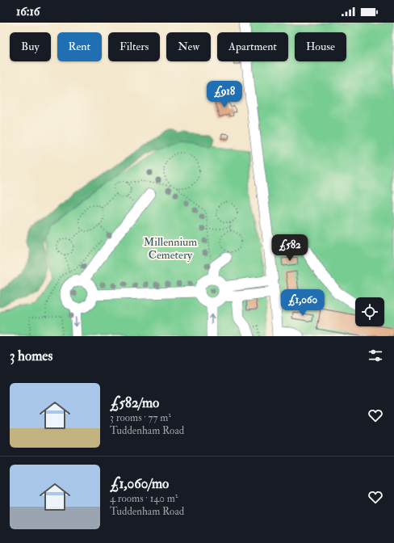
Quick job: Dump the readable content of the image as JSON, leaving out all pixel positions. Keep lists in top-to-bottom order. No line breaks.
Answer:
{"parks":["Millennium Cemetery"],"page":{"status":"16:16","chip":["Buy","Rent","Filters","New","Apartment","House"],"price":["£918","£582","£1,060"],"heading":"3 homes","list":[{"name":"£582/mo","note":"3 rooms · 77 m² · Tuddenham Road"},{"name":"£1,060/mo","note":"4 rooms · 140 m² · Tuddenham Road"}]}}
